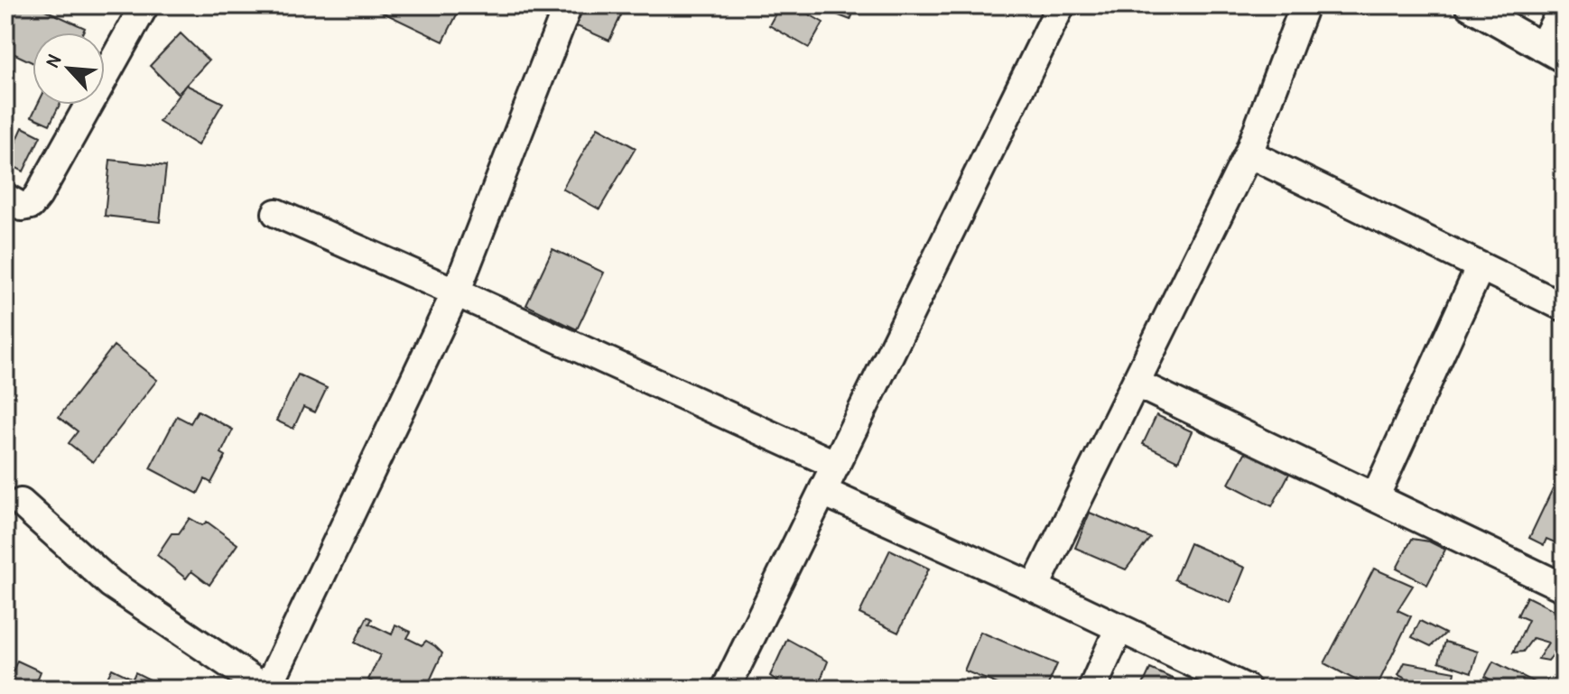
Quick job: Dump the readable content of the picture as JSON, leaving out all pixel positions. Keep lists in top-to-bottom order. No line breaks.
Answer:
{"north":"top left"}
